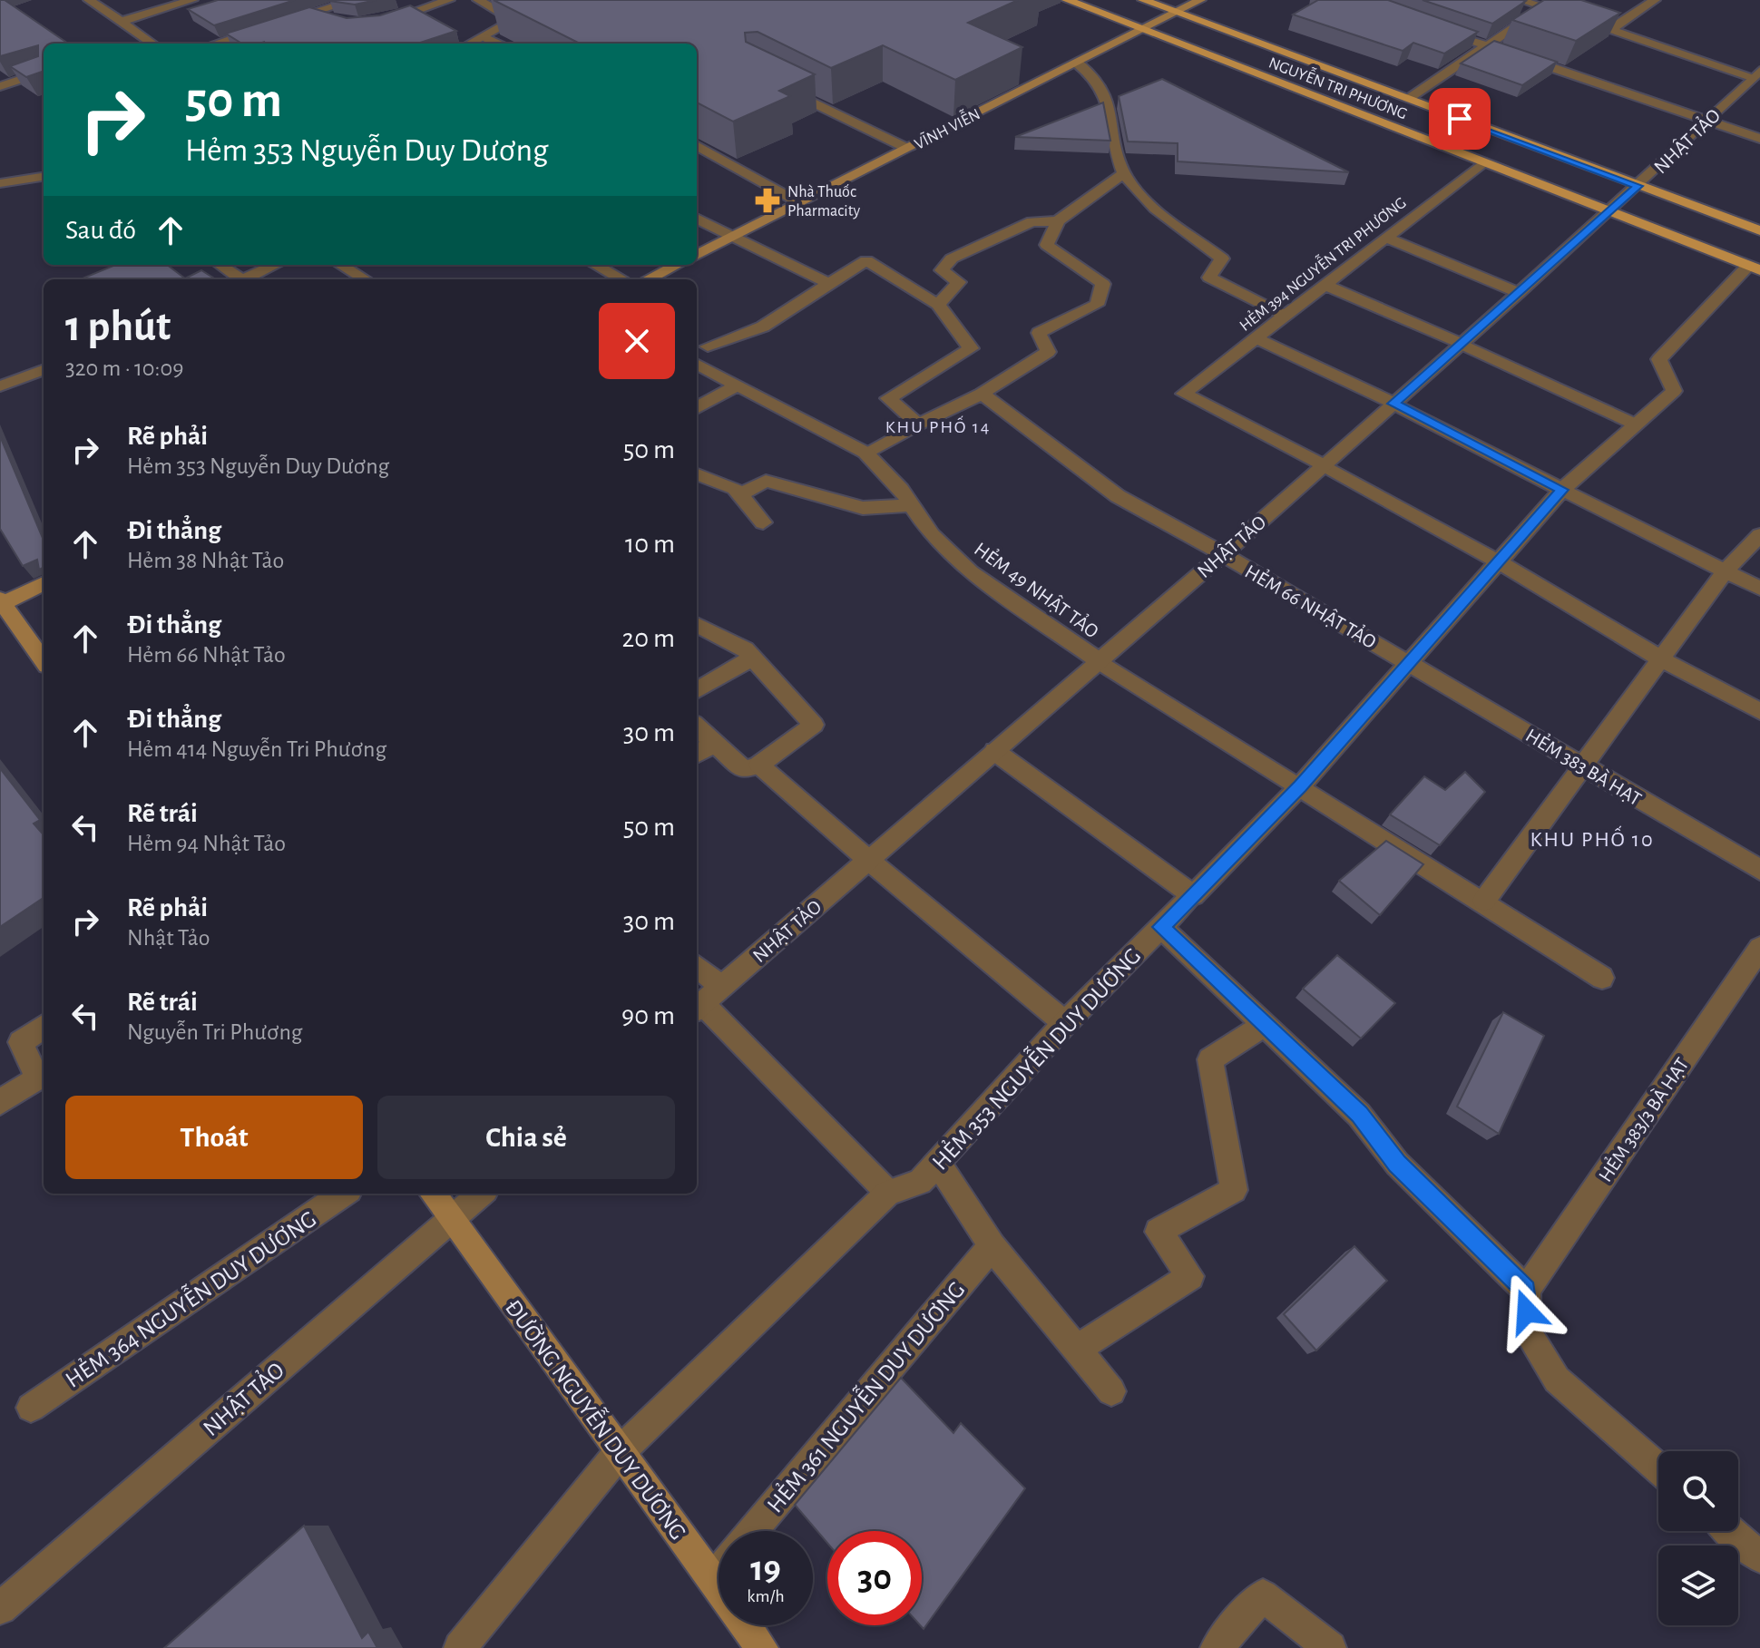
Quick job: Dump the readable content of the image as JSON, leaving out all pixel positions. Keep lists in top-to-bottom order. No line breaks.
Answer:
{"streets":{"main road":["NGUYỄN TRI PHƯƠNG"],"street":["VĨNH VIỄN","NHẬT TẢO","HẺM 394 NGUYỄN TRI PHƯƠNG","HẺM 49 NHẬT TẢO","HẺM 66 NHẬT TẢO","HẺM 383 BÀ HẠT","HẺM 353 NGUYỄN DUY DƯƠNG","HẺM 383/3 BÀ HẠT","HẺM 364 NGUYỄN DUY DƯƠNG","HẺM 361 NGUYỄN DUY DƯƠNG","ĐƯỜNG NGUYỄN DUY DƯƠNG"]},"crossings":[["NGUYỄN TRI PHƯƠNG","VĨNH VIỄN"],["NGUYỄN TRI PHƯƠNG","NHẬT TẢO"],["NGUYỄN TRI PHƯƠNG","HẺM 394 NGUYỄN TRI PHƯƠNG"],["NHẬT TẢO","HẺM 394 NGUYỄN TRI PHƯƠNG"],["NHẬT TẢO","HẺM 49 NHẬT TẢO"],["NHẬT TẢO","HẺM 66 NHẬT TẢO"],["NHẬT TẢO","ĐƯỜNG NGUYỄN DUY DƯƠNG"],["HẺM 49 NHẬT TẢO","HẺM 353 NGUYỄN DUY DƯƠNG"],["HẺM 66 NHẬT TẢO","HẺM 383 BÀ HẠT"],["HẺM 353 NGUYỄN DUY DƯƠNG","ĐƯỜNG NGUYỄN DUY DƯƠNG"]],"districts":["KHU PHỐ 14","KHU PHỐ 10"],"places":{"pharmacy":["Nhà Thuốc Pharmacity"]},"page":{"turn":["50 m","Hẻm 353 Nguyễn Duy Dương"],"then":"Sau đó","heading":["1 phút","320 m · 10:09"],"list":[{"name":"Rẽ phải","note":"Hẻm 353 Nguyễn Duy Dương","value":"50 m"},{"name":"Đi thẳng","note":"Hẻm 38 Nhật Tảo","value":"10 m"},{"name":"Đi thẳng","note":"Hẻm 66 Nhật Tảo","value":"20 m"},{"name":"Đi thẳng","note":"Hẻm 414 Nguyễn Tri Phương","value":"30 m"},{"name":"Rẽ trái","note":"Hẻm 94 Nhật Tảo","value":"50 m"},{"name":"Rẽ phải","note":"Nhật Tảo","value":"30 m"},{"name":"Rẽ trái","note":"Nguyễn Tri Phương","value":"90 m"}],"buttons":["Thoát","Chia sẻ"],"speed":"19 km/h","limit":"30"}}
